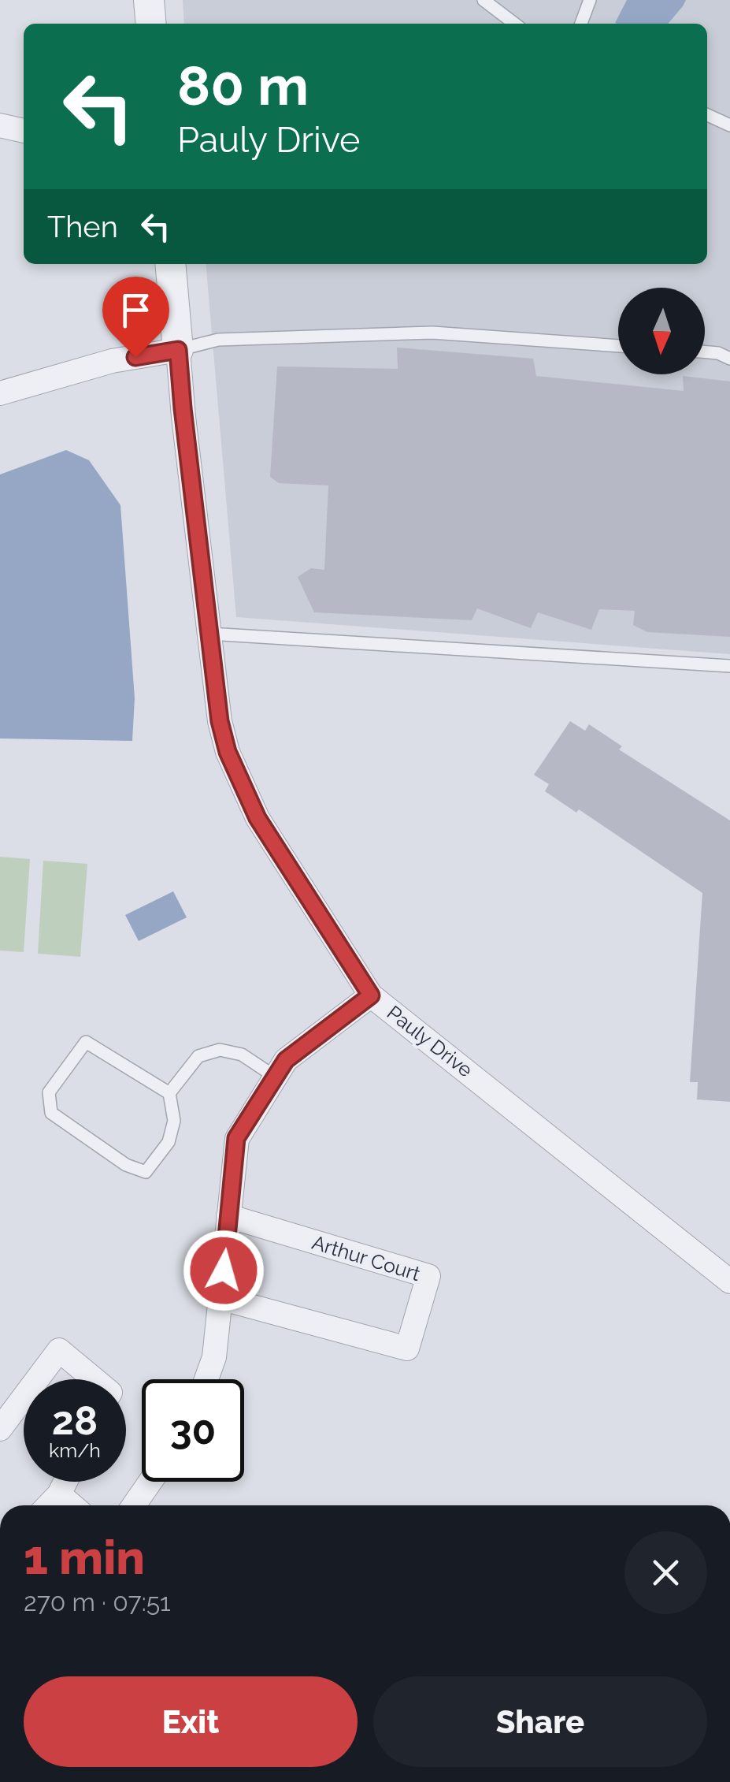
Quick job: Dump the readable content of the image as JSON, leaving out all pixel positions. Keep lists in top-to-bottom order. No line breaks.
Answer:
{"streets":{"street":["Pauly Drive","Arthur Court"]},"north":"bottom","page":{"turn":["80 m","Pauly Drive"],"then":"Then","speed":"28 km/h","limit":"30","heading":["1 min","270 m · 07:51"],"buttons":["Exit","Share"]}}
